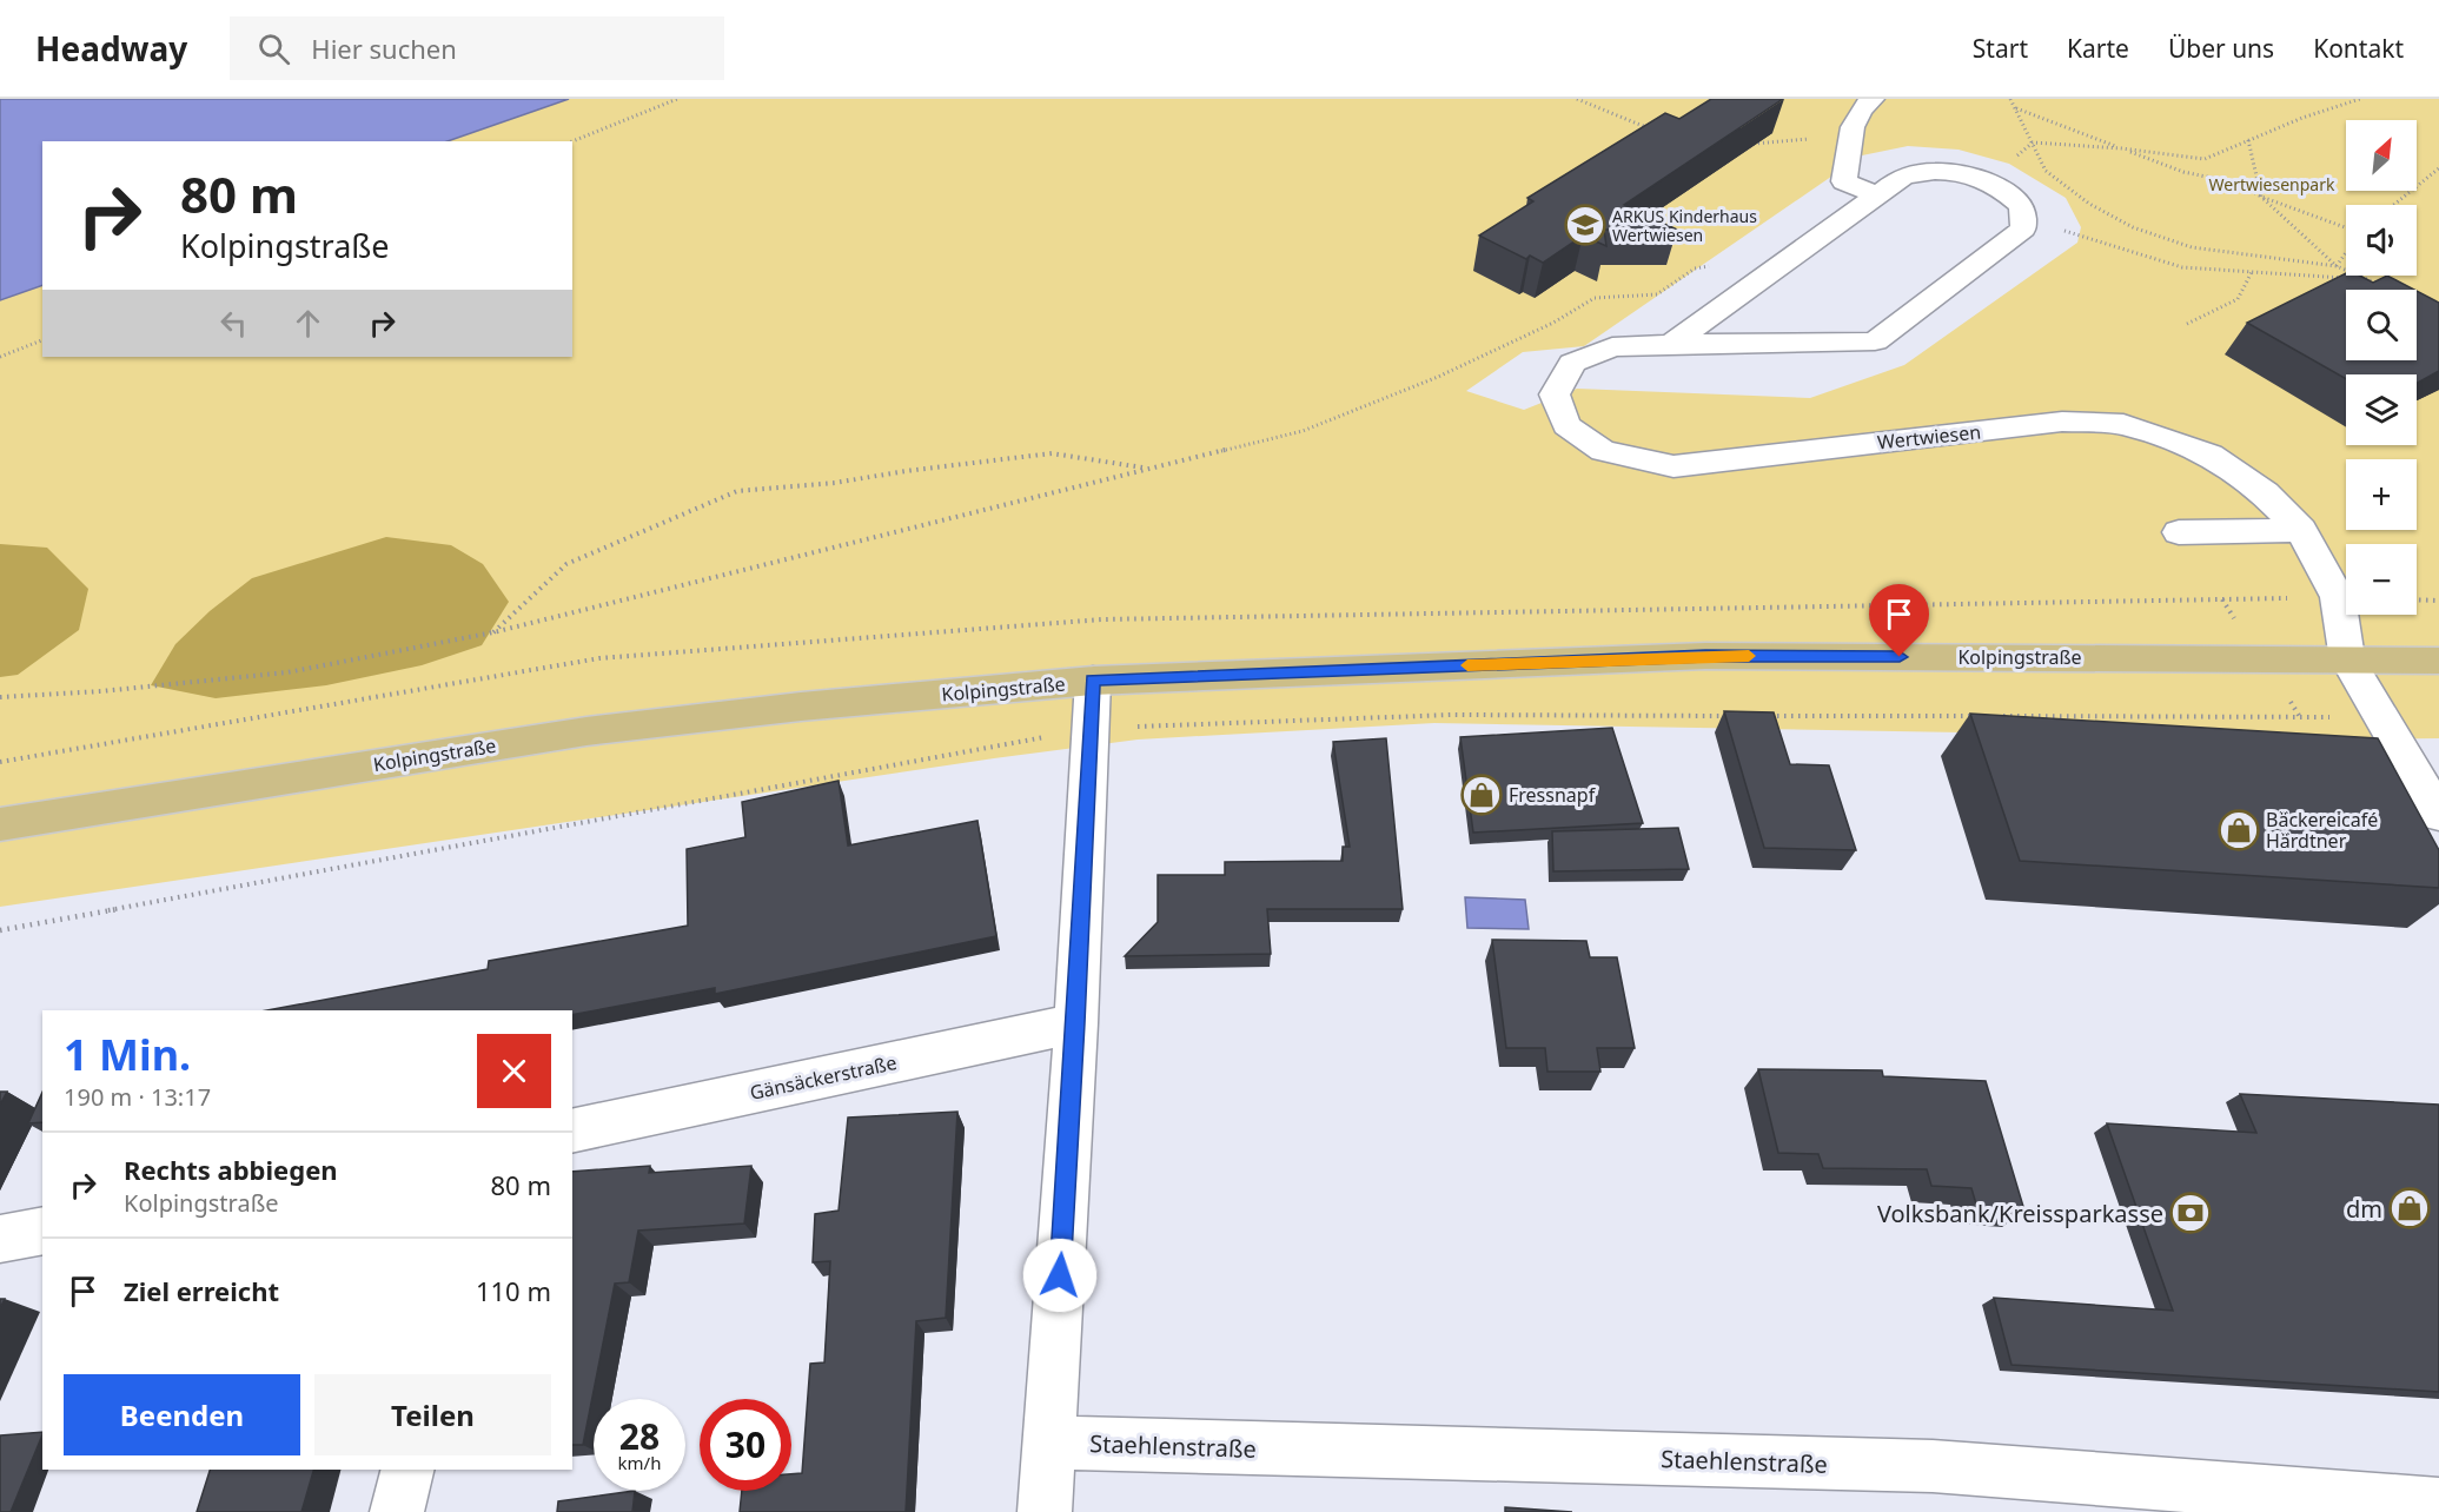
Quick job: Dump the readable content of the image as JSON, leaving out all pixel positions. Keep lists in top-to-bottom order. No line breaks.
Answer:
{"streets":{"main road":["Kolpingstraße"],"street":["Wertwiesen","Gänsäckerstraße","Staehlenstraße"]},"crossings":[["Wertwiesen","Kolpingstraße"]],"parks":["Wertwiesenpark"],"places":{"school or university":["ARKUS Kinderhaus Wertwiesen"],"shop":["Fressnapf","Bäckereicafé Härdtner","dm"],"bank":["Volksbank/Kreissparkasse"]},"north":"top right","page":{"header":"Headway","search":"Hier suchen","nav":["Start","Karte","Über uns","Kontakt"],"map_buttons":["+","−"],"turn":["80 m","Kolpingstraße"],"heading":["1 Min.","190 m · 13:17"],"list":[{"name":"Rechts abbiegen","note":"Kolpingstraße","value":"80 m"},{"name":"Ziel erreicht","value":"110 m"}],"buttons":["Beenden","Teilen"],"speed":"28 km/h","limit":"30"}}
